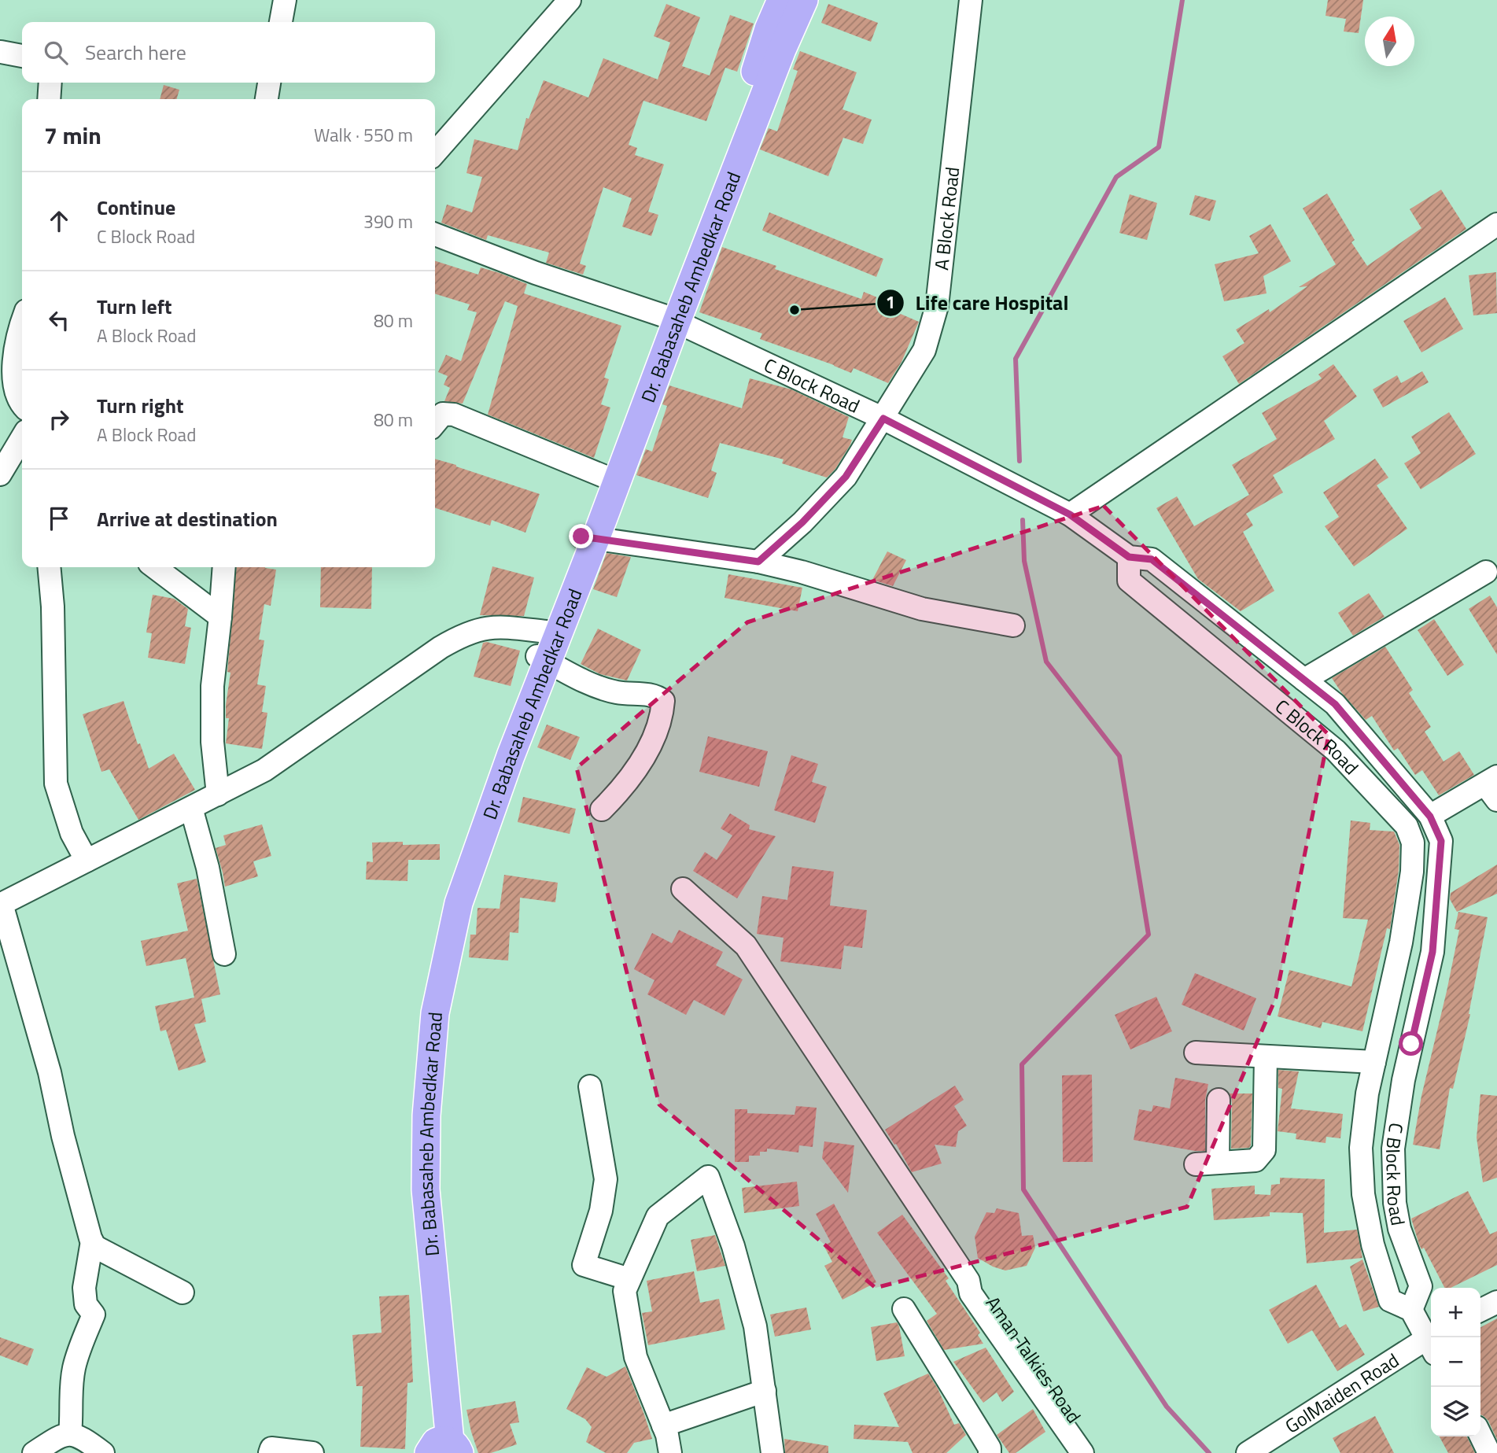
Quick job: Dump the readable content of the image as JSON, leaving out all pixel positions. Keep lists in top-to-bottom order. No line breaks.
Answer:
{"streets":{"main road":["Dr. Babasaheb Ambedkar Road"],"street":["A Block Road","C Block Road","Aman Talkies Road","GolMaiden Road"]},"crossings":[["A Block Road","C Block Road"],["Dr. Babasaheb Ambedkar Road","C Block Road"]],"places":["Life care Hospital"],"north":"top","page":{"search":"Search here","heading":["7 min","Walk · 550 m"],"list":[["Continue","C Block Road","390 m"],["Turn left","A Block Road","80 m"],["Turn right","A Block Road","80 m"],"Arrive at destination"],"map_buttons":["+","−"]}}
